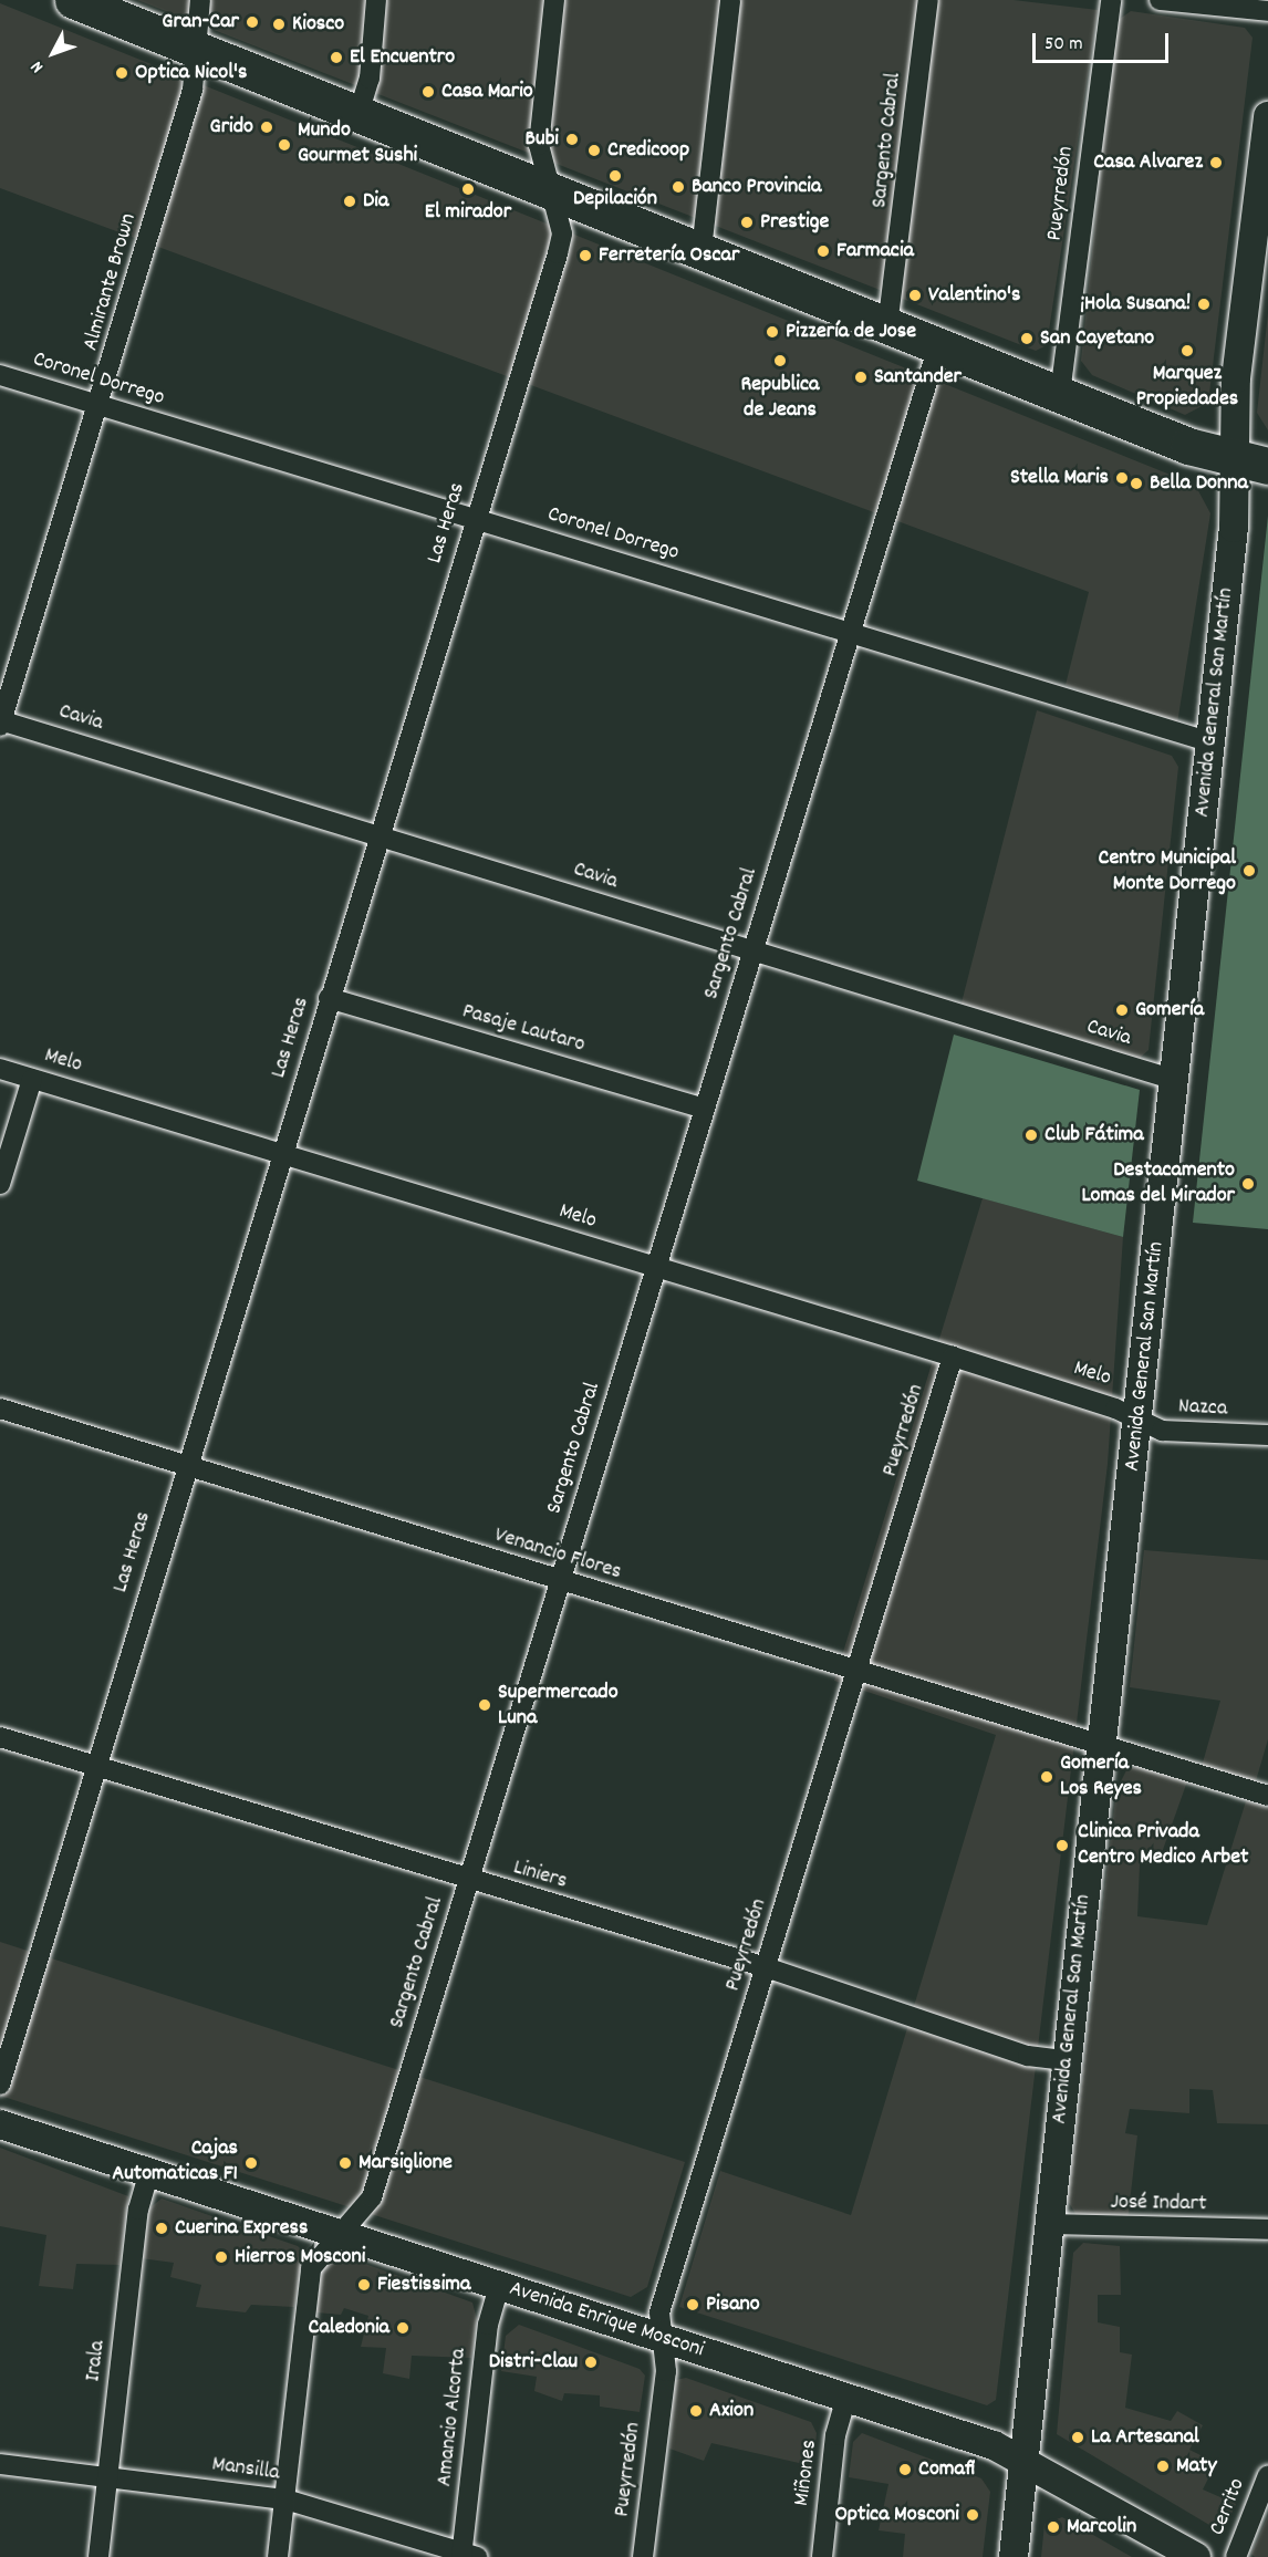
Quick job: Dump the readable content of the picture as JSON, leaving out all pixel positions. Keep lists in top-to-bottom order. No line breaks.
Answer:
{"streets":{"main road":["Avenida General San Martín","Avenida Enrique Mosconi"],"street":["Sargento Cabral","Pueyrredón","Almirante Brown","Coronel Dorrego","Las Heras","Cavia","Pasaje Lautaro","Melo","Nazca","Venancio Flores","Liniers","José Indart","Irala","Amancio Alcorta","Mansilla","Miñones","Cerrito"]},"crossings":[["Sargento Cabral","Coronel Dorrego"],["Sargento Cabral","Cavia"],["Sargento Cabral","Pasaje Lautaro"],["Sargento Cabral","Melo"],["Sargento Cabral","Venancio Flores"],["Sargento Cabral","Liniers"],["Sargento Cabral","Avenida Enrique Mosconi"],["Sargento Cabral","Mansilla"],["Pueyrredón","Melo"],["Pueyrredón","Venancio Flores"],["Pueyrredón","Liniers"],["Pueyrredón","Avenida Enrique Mosconi"],["Almirante Brown","Coronel Dorrego"],["Almirante Brown","Cavia"],["Coronel Dorrego","Las Heras"],["Coronel Dorrego","Avenida General San Martín"],["Las Heras","Cavia"],["Las Heras","Pasaje Lautaro"],["Las Heras","Melo"],["Las Heras","Venancio Flores"],["Las Heras","Liniers"],["Avenida General San Martín","Cavia"],["Avenida General San Martín","Melo"],["Avenida General San Martín","Nazca"],["Avenida General San Martín","Venancio Flores"],["Avenida General San Martín","Liniers"],["Avenida General San Martín","José Indart"],["Avenida General San Martín","Avenida Enrique Mosconi"],["Melo","Nazca"],["Avenida Enrique Mosconi","Irala"],["Avenida Enrique Mosconi","Amancio Alcorta"],["Avenida Enrique Mosconi","Miñones"],["Irala","Mansilla"],["Amancio Alcorta","Mansilla"]],"places":["Gran-Car","Kiosco","El Encuentro","Optica Nicol's","Casa Mario","Grido","Bubi","Mundo Gourmet Sushi","Credicoop","Casa Alvarez","Depilación","Banco Provincia","El mirador","Dia","Prestige","Farmacia","Ferretería Oscar","Valentino's","¡Hola Susana!","Pizzería de Jose","San Cayetano","Marquez Propiedades","Republica de Jeans","Santander","Stella Maris","Bella Donna","Centro Municipal Monte Dorrego","Gomería","Club Fátima","Destacamento Lomas del Mirador","Supermercado Luna","Gomería Los Reyes","Clinica Privada Centro Medico Arbet","Cajas Automaticas F1","Marsiglione","Cuerina Express","Hierros Mosconi","Fiestissima","Pisano","Caledonia","Distri-Clau","Axion","La Artesanal","Maty","Comafi","Optica Mosconi","Marcolin"],"scale_bar":"50 m","north":"bottom left"}
